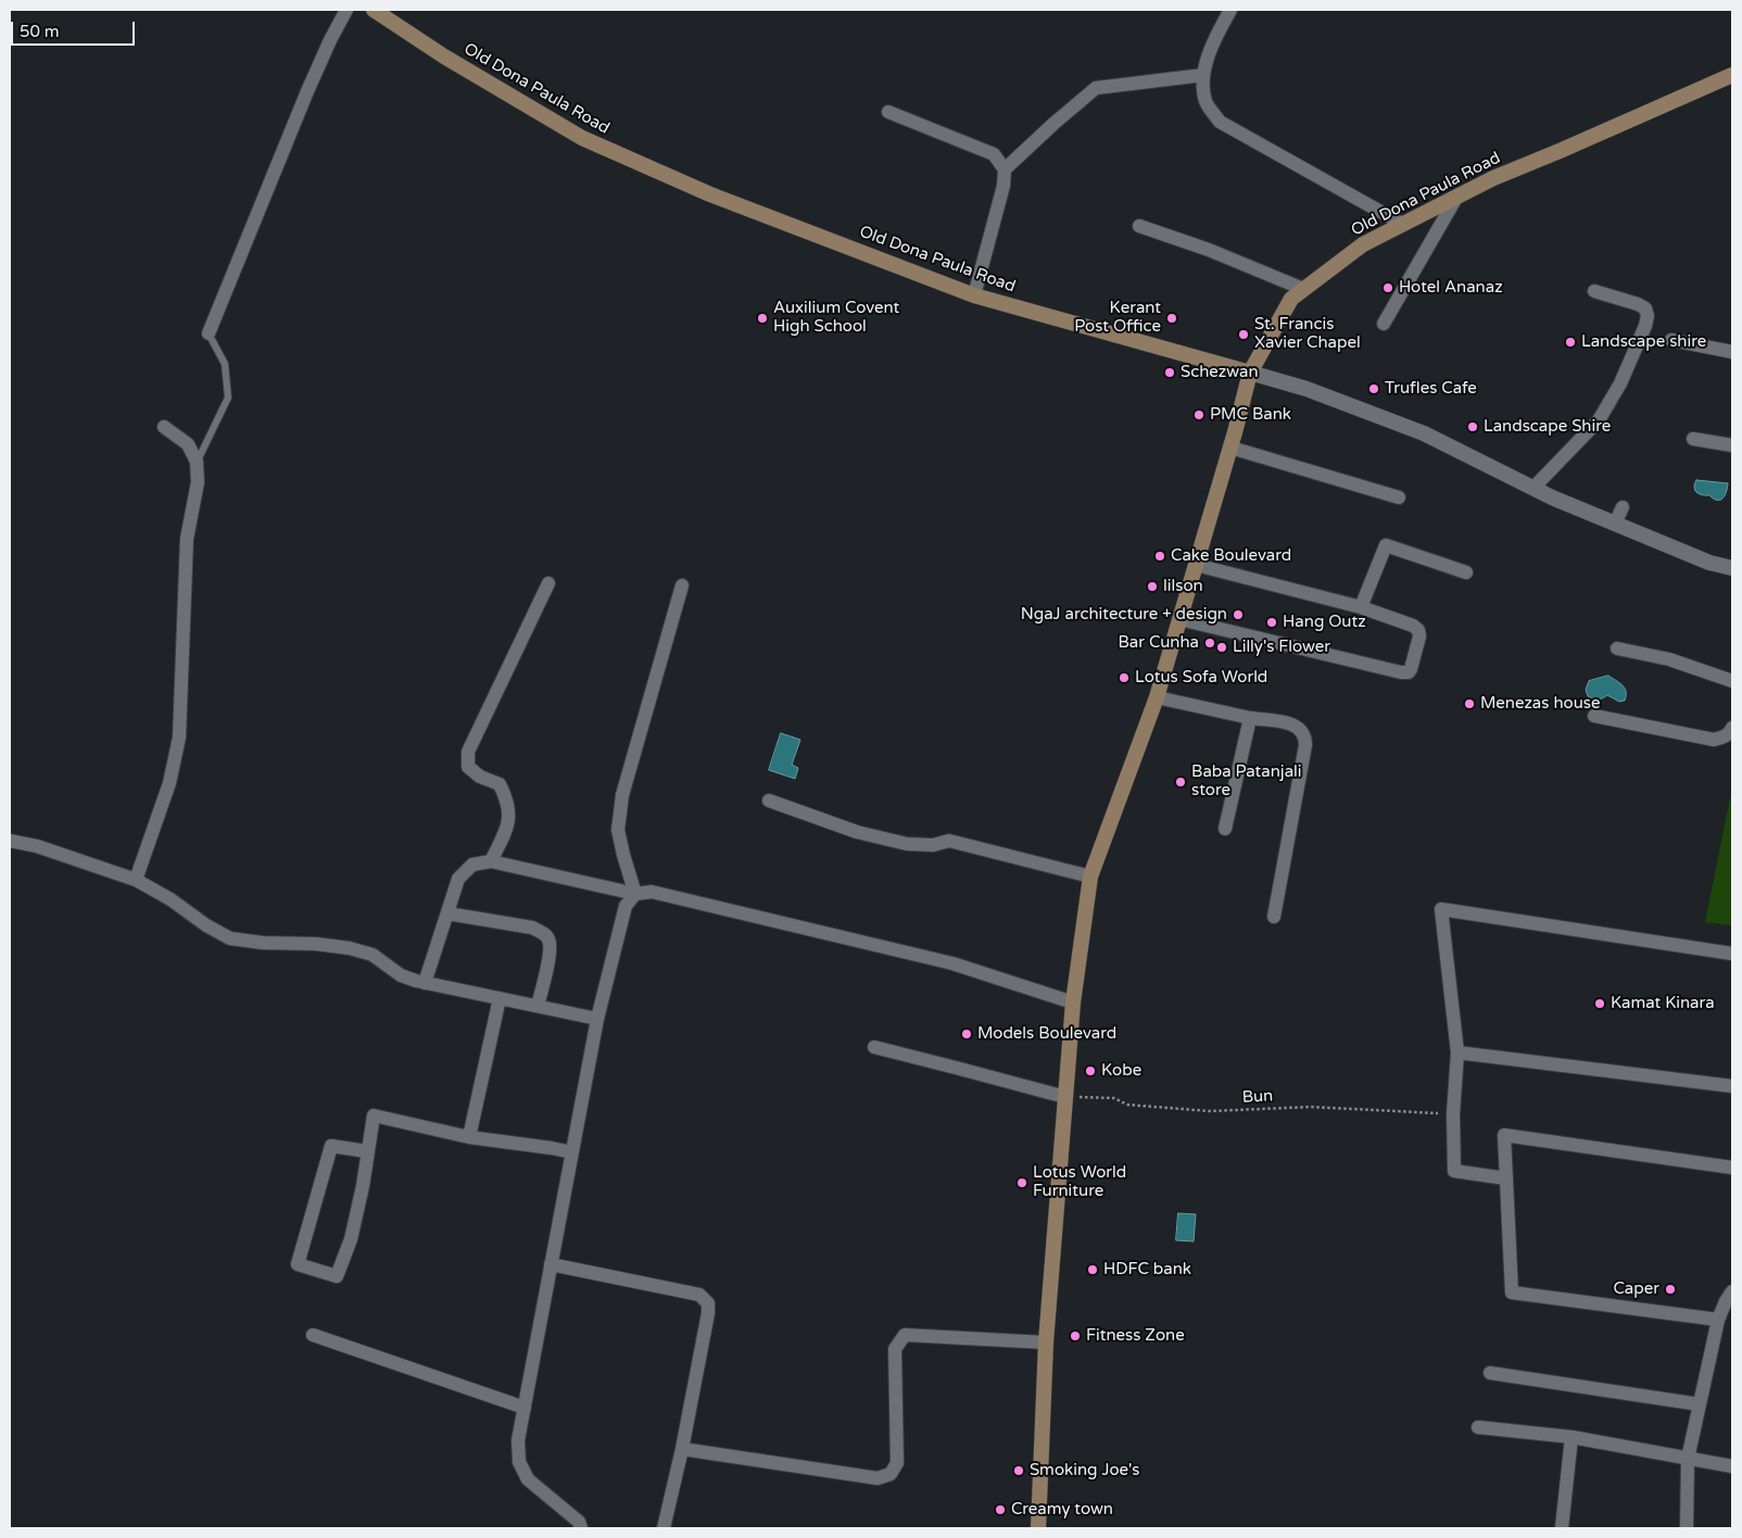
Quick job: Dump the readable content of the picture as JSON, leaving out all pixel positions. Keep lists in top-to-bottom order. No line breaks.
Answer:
{"streets":{"main road":["Old Dona Paula Road"],"path":["Bun"]},"places":["Hotel Ananaz","Auxilium Covent High School","Kerant Post Office","St. Francis Xavier Chapel","Landscape shire","Schezwan","Trufles Cafe","PMC Bank","Landscape Shire","Cake Boulevard","lilson","NgaJ architecture + design","Hang Outz","Bar Cunha","Lilly's Flower","Lotus Sofa World","Menezas house","Baba Patanjali store","Kamat Kinara","Models Boulevard","Kobe","Lotus World Furniture","HDFC bank","Caper","Fitness Zone","Smoking Joe's","Creamy town"],"scale_bar":"50 m"}
